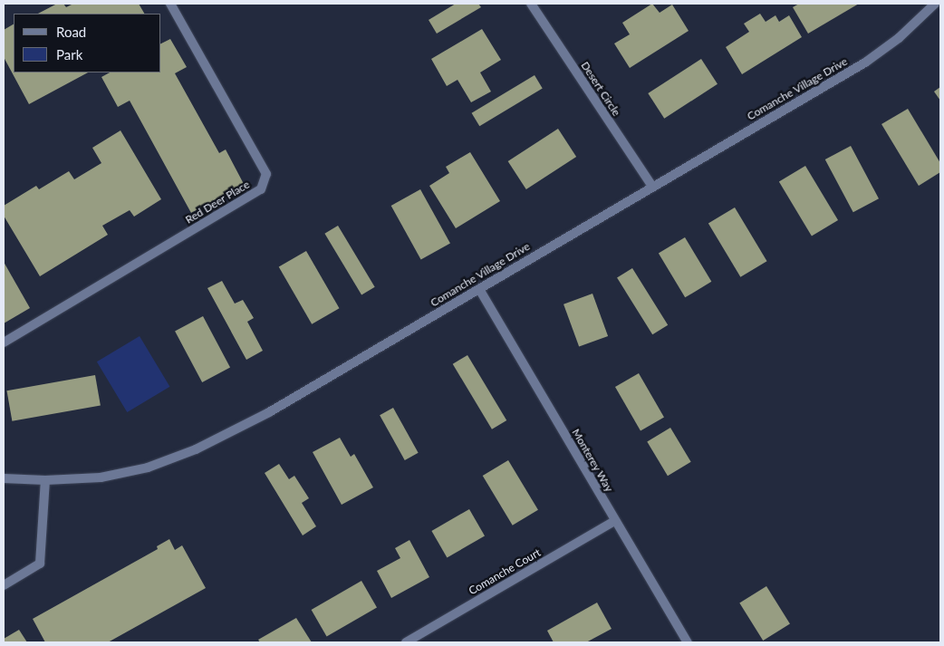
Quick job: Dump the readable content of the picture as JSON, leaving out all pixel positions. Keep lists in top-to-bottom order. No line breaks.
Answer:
{"streets":{"street":["Desert Circle","Comanche Village Drive","Red Deer Place","Monterey Way","Comanche Court"]},"crossings":[["Desert Circle","Comanche Village Drive"],["Comanche Village Drive","Monterey Way"],["Monterey Way","Comanche Court"]],"legend":["Road","Park"]}
